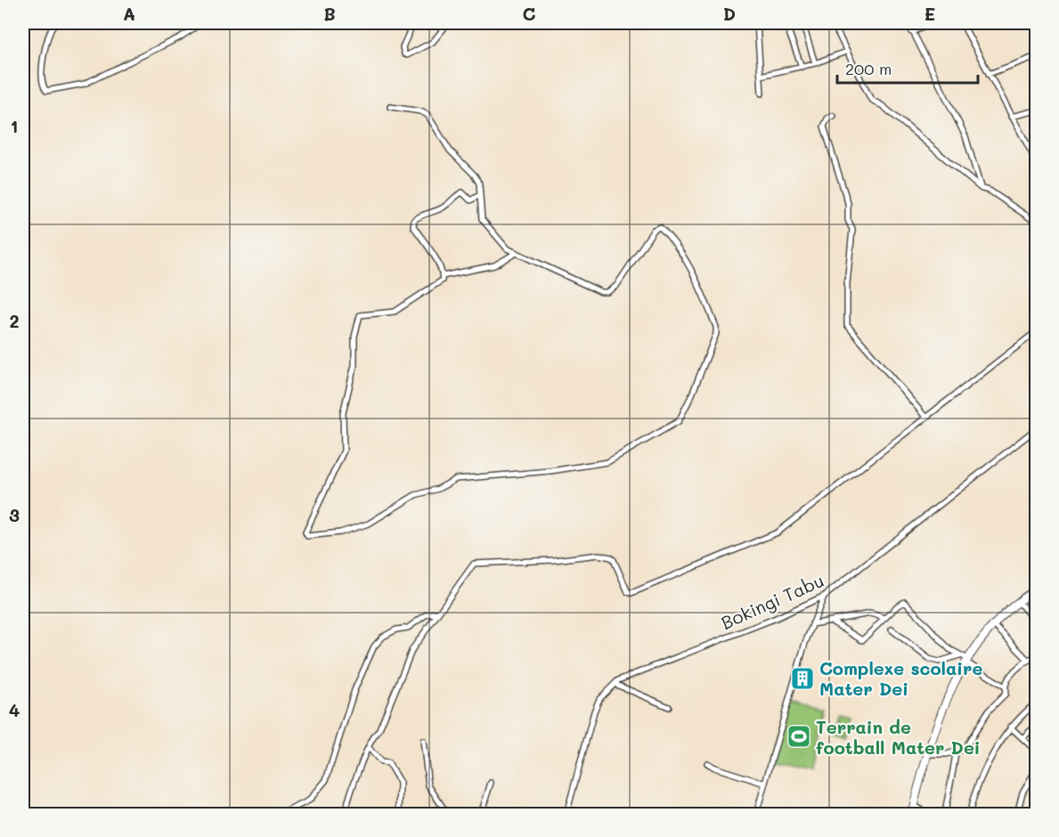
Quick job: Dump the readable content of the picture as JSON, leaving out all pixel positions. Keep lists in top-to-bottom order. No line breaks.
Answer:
{"streets":{"street":["Bokingi Tabu"]},"places":{"building":["Complexe scolaire Mater Dei"],"sports":["Terrain de football Mater Dei"]},"scale_bar":"200 m","grid":{"columns":["A","B","C","D","E"],"rows":["1","2","3","4"]}}
